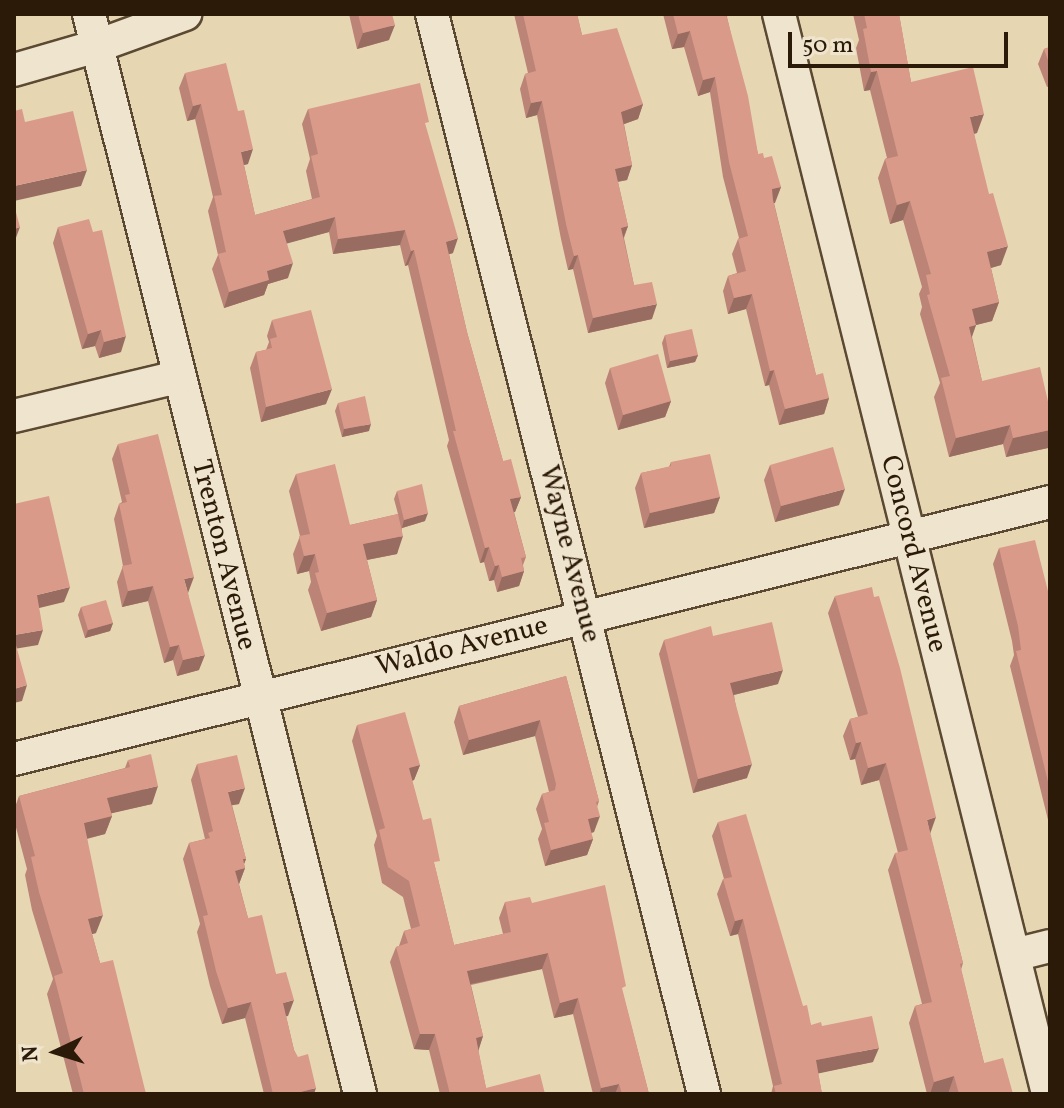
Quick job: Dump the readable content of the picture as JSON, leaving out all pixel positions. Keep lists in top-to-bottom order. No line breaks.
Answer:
{"streets":{"street":["Wayne Avenue","Concord Avenue","Trenton Avenue","Waldo Avenue"]},"crossings":[["Wayne Avenue","Waldo Avenue"],["Concord Avenue","Waldo Avenue"],["Trenton Avenue","Waldo Avenue"]],"scale_bar":"50 m","north":"left"}
